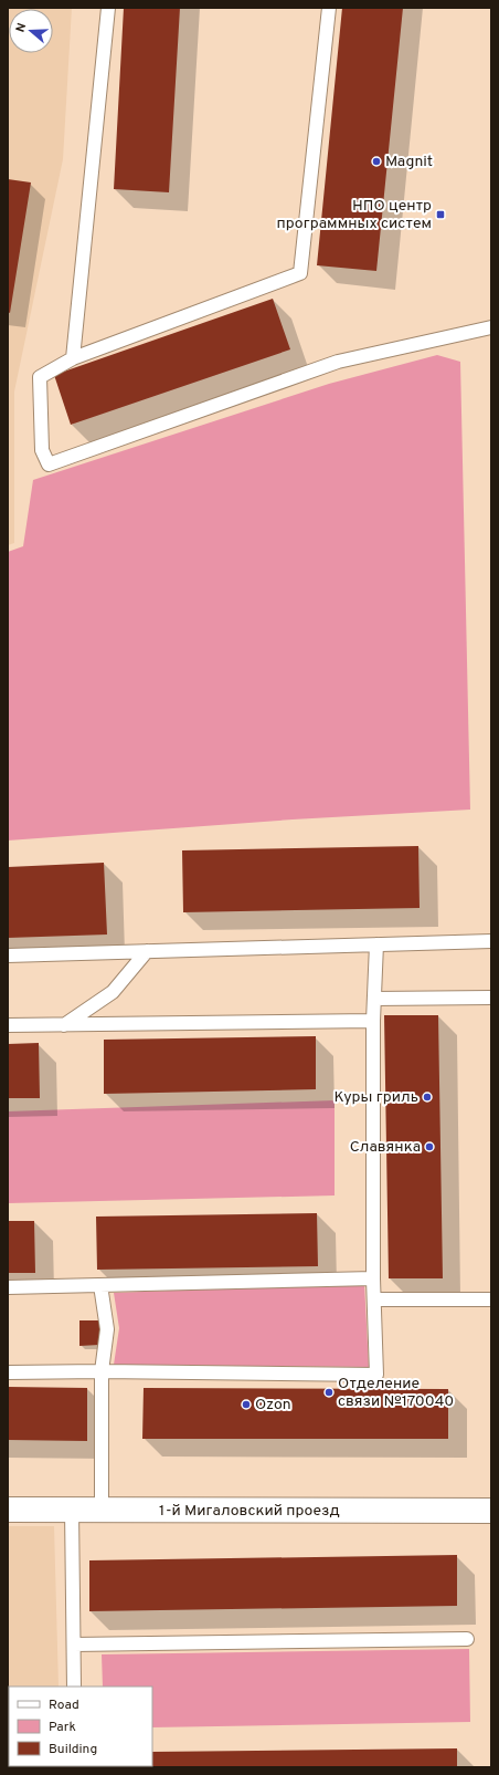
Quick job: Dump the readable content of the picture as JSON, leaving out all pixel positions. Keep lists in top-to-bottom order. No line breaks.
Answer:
{"streets":{"street":["1-й Мигаловский проезд"]},"places":{"other":["Magnit","Куры гриль","Славянка","Отделение связи №170040","Ozon"],"transit":["НПО центр программных систем"]},"legend":["Road","Park","Building"],"north":"left"}
